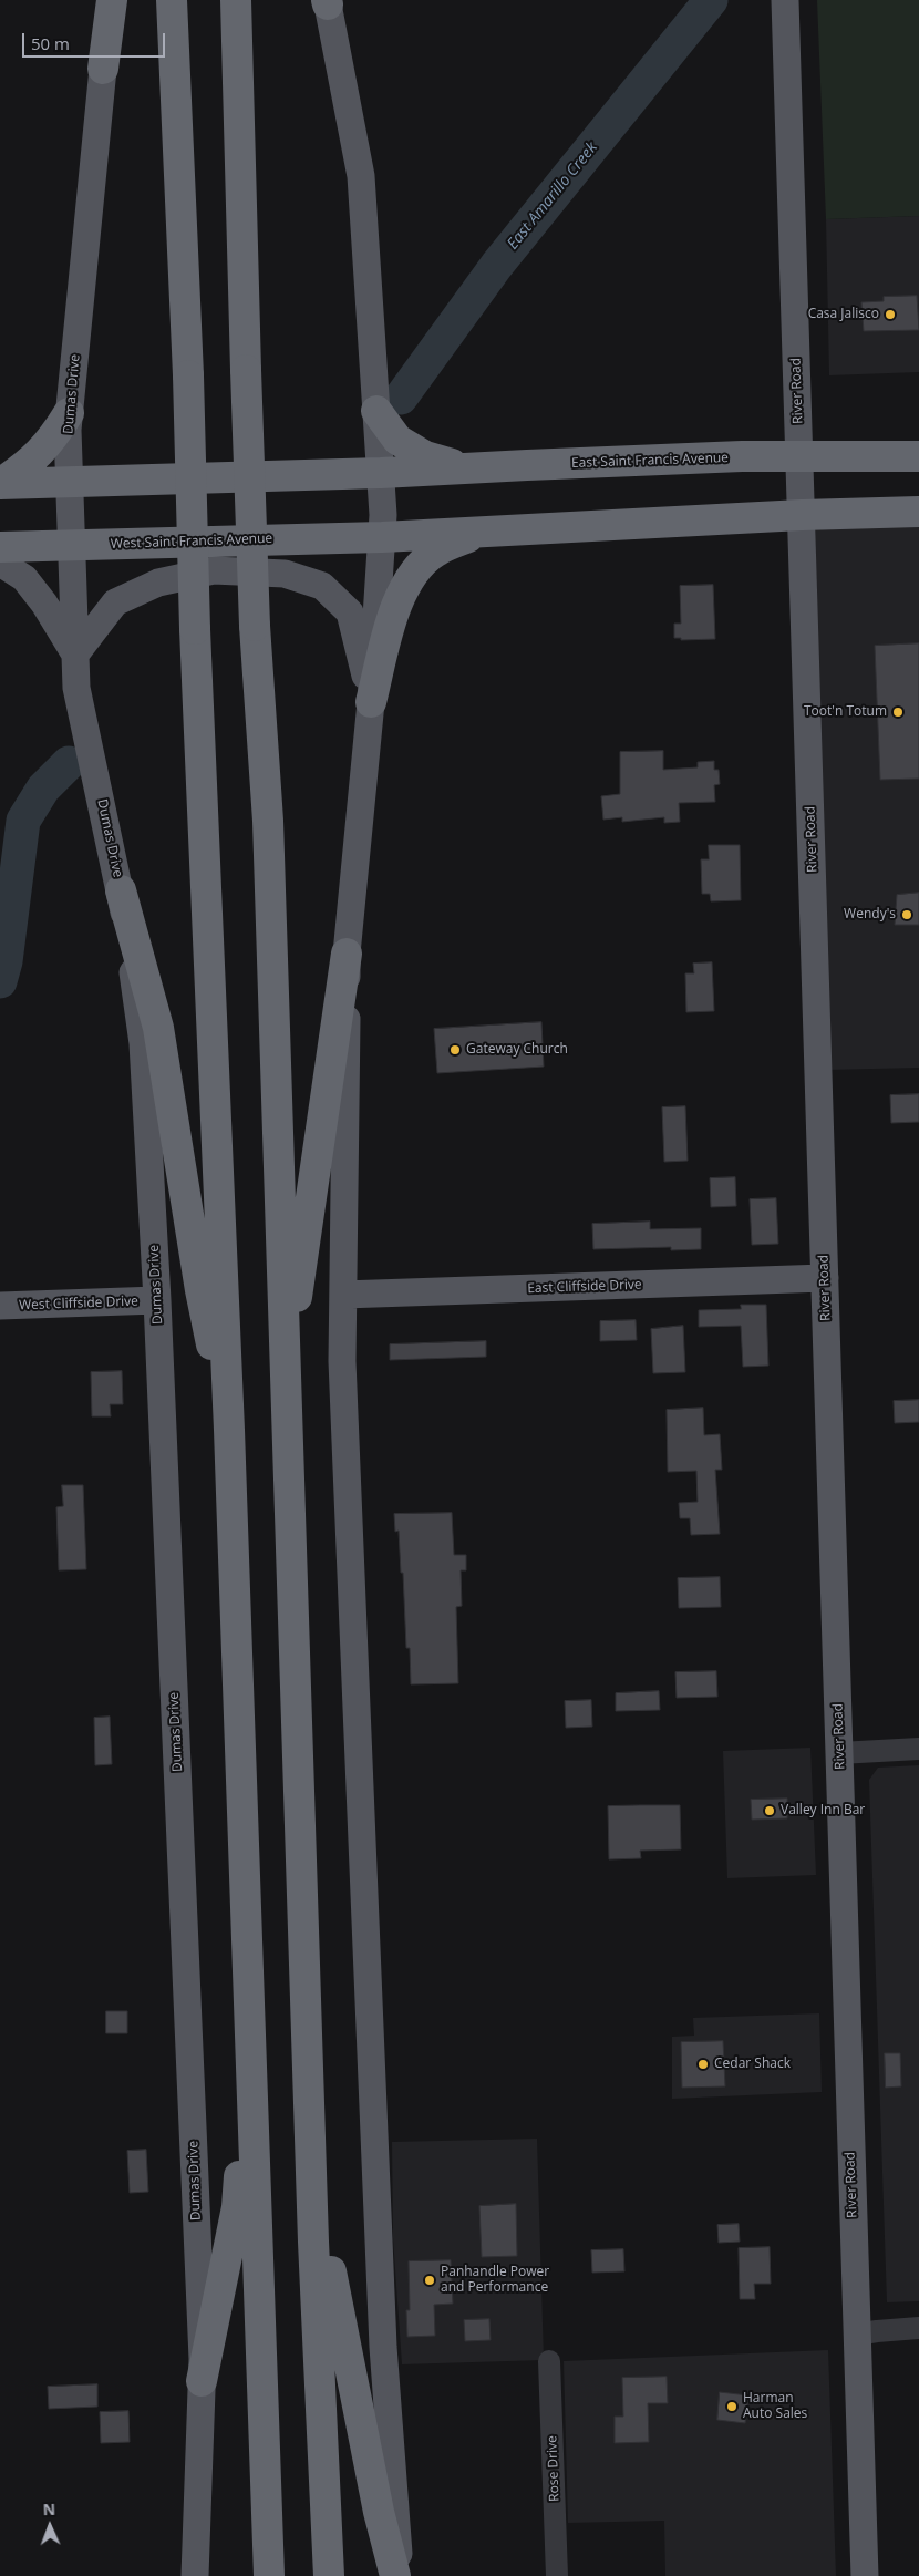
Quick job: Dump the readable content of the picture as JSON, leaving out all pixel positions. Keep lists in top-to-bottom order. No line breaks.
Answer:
{"streets":{"highway":["East Saint Francis Avenue","West Saint Francis Avenue"],"main road":["River Road","Dumas Drive","East Cliffside Drive","West Cliffside Drive"],"street":["Rose Drive"]},"crossings":[["River Road","East Saint Francis Avenue"],["River Road","East Cliffside Drive"],["Dumas Drive","West Saint Francis Avenue"],["Dumas Drive","West Cliffside Drive"]],"water":["East Amarillo Creek"],"places":["Casa Jalisco","Toot'n Totum","Wendy's","Gateway Church","Valley Inn Bar","Cedar Shack","Panhandle Power and Performance","Harman Auto Sales"],"scale_bar":"50 m","north":"top"}
